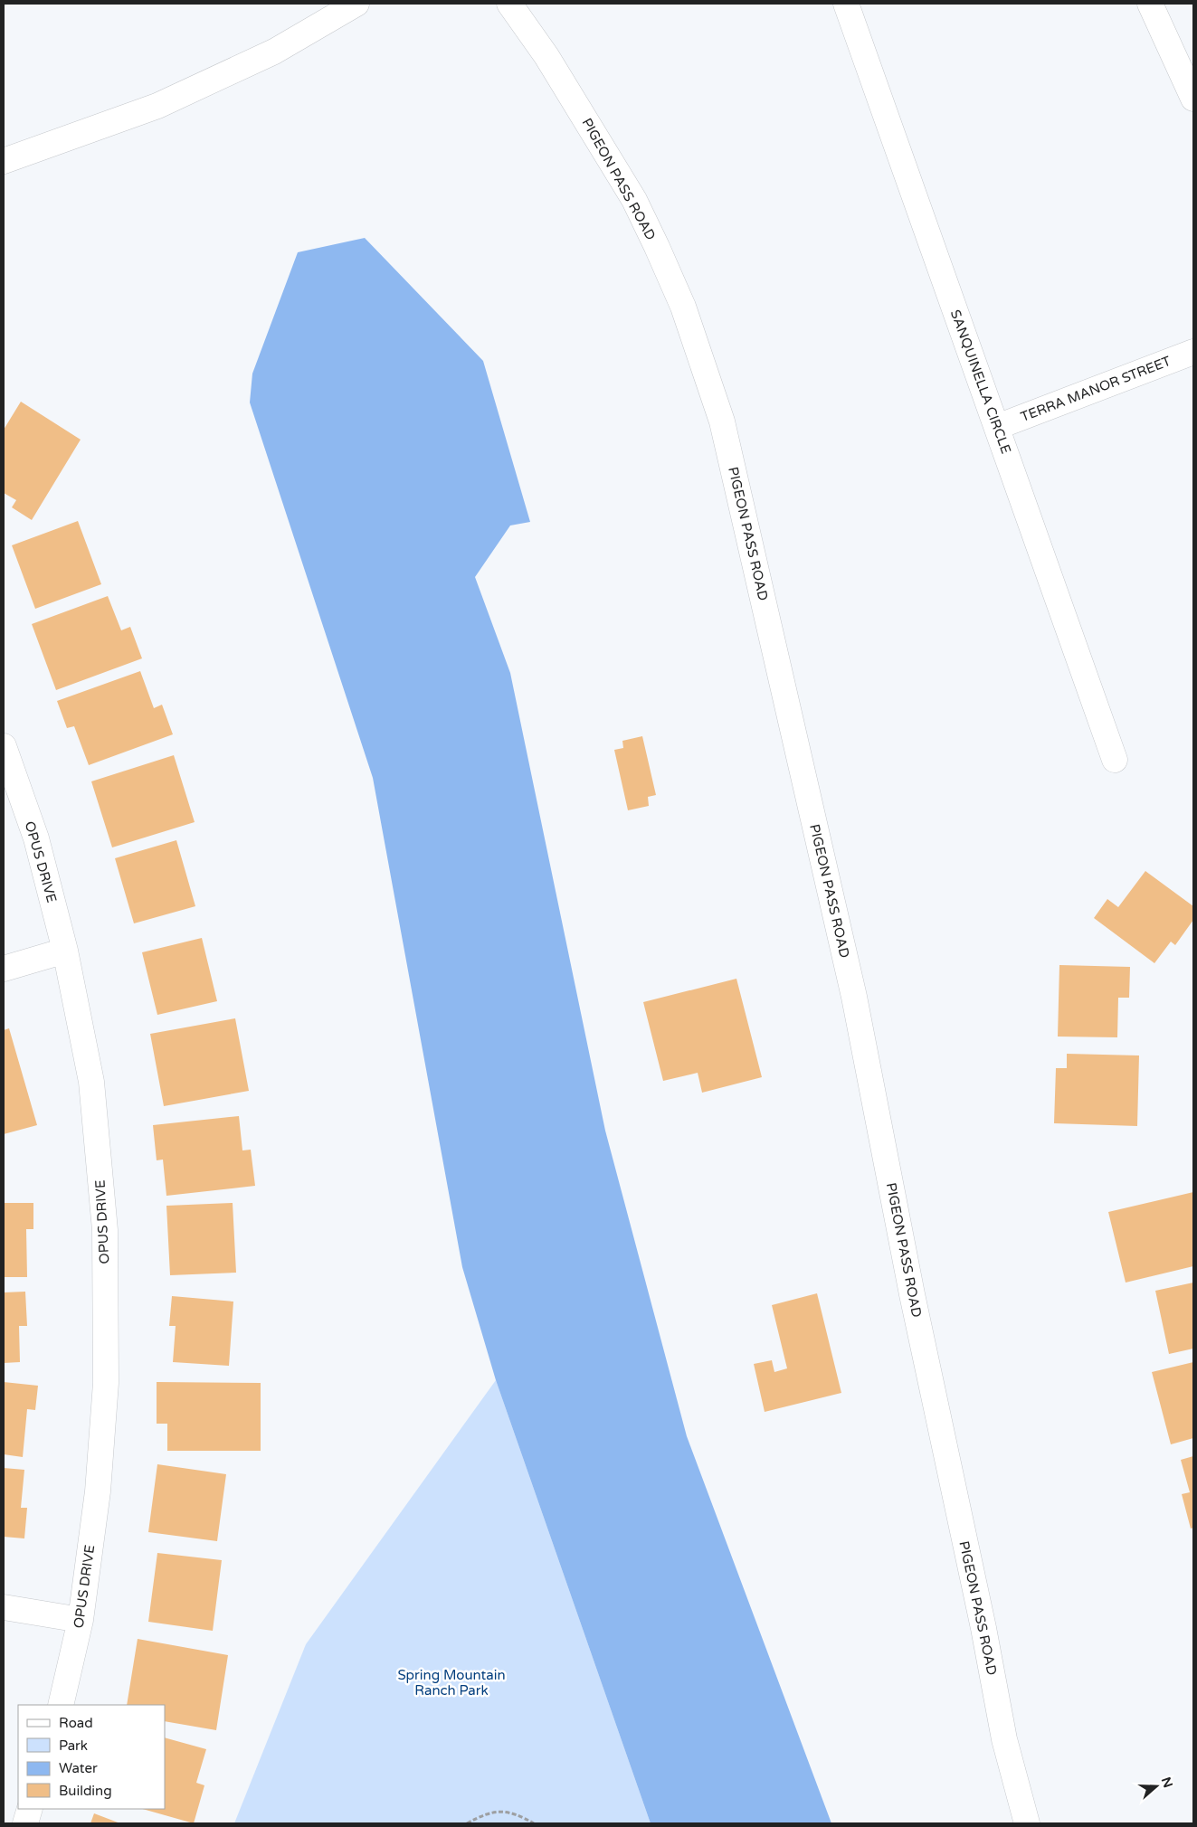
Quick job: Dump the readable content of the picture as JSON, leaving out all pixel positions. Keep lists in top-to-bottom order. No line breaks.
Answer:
{"streets":{"street":["PIGEON PASS ROAD","SANQUINELLA CIRCLE","TERRA MANOR STREET","OPUS DRIVE"]},"crossings":[["SANQUINELLA CIRCLE","TERRA MANOR STREET"]],"parks":["Spring Mountain Ranch Park"],"legend":["Road","Park","Water","Building"],"north":"right"}
